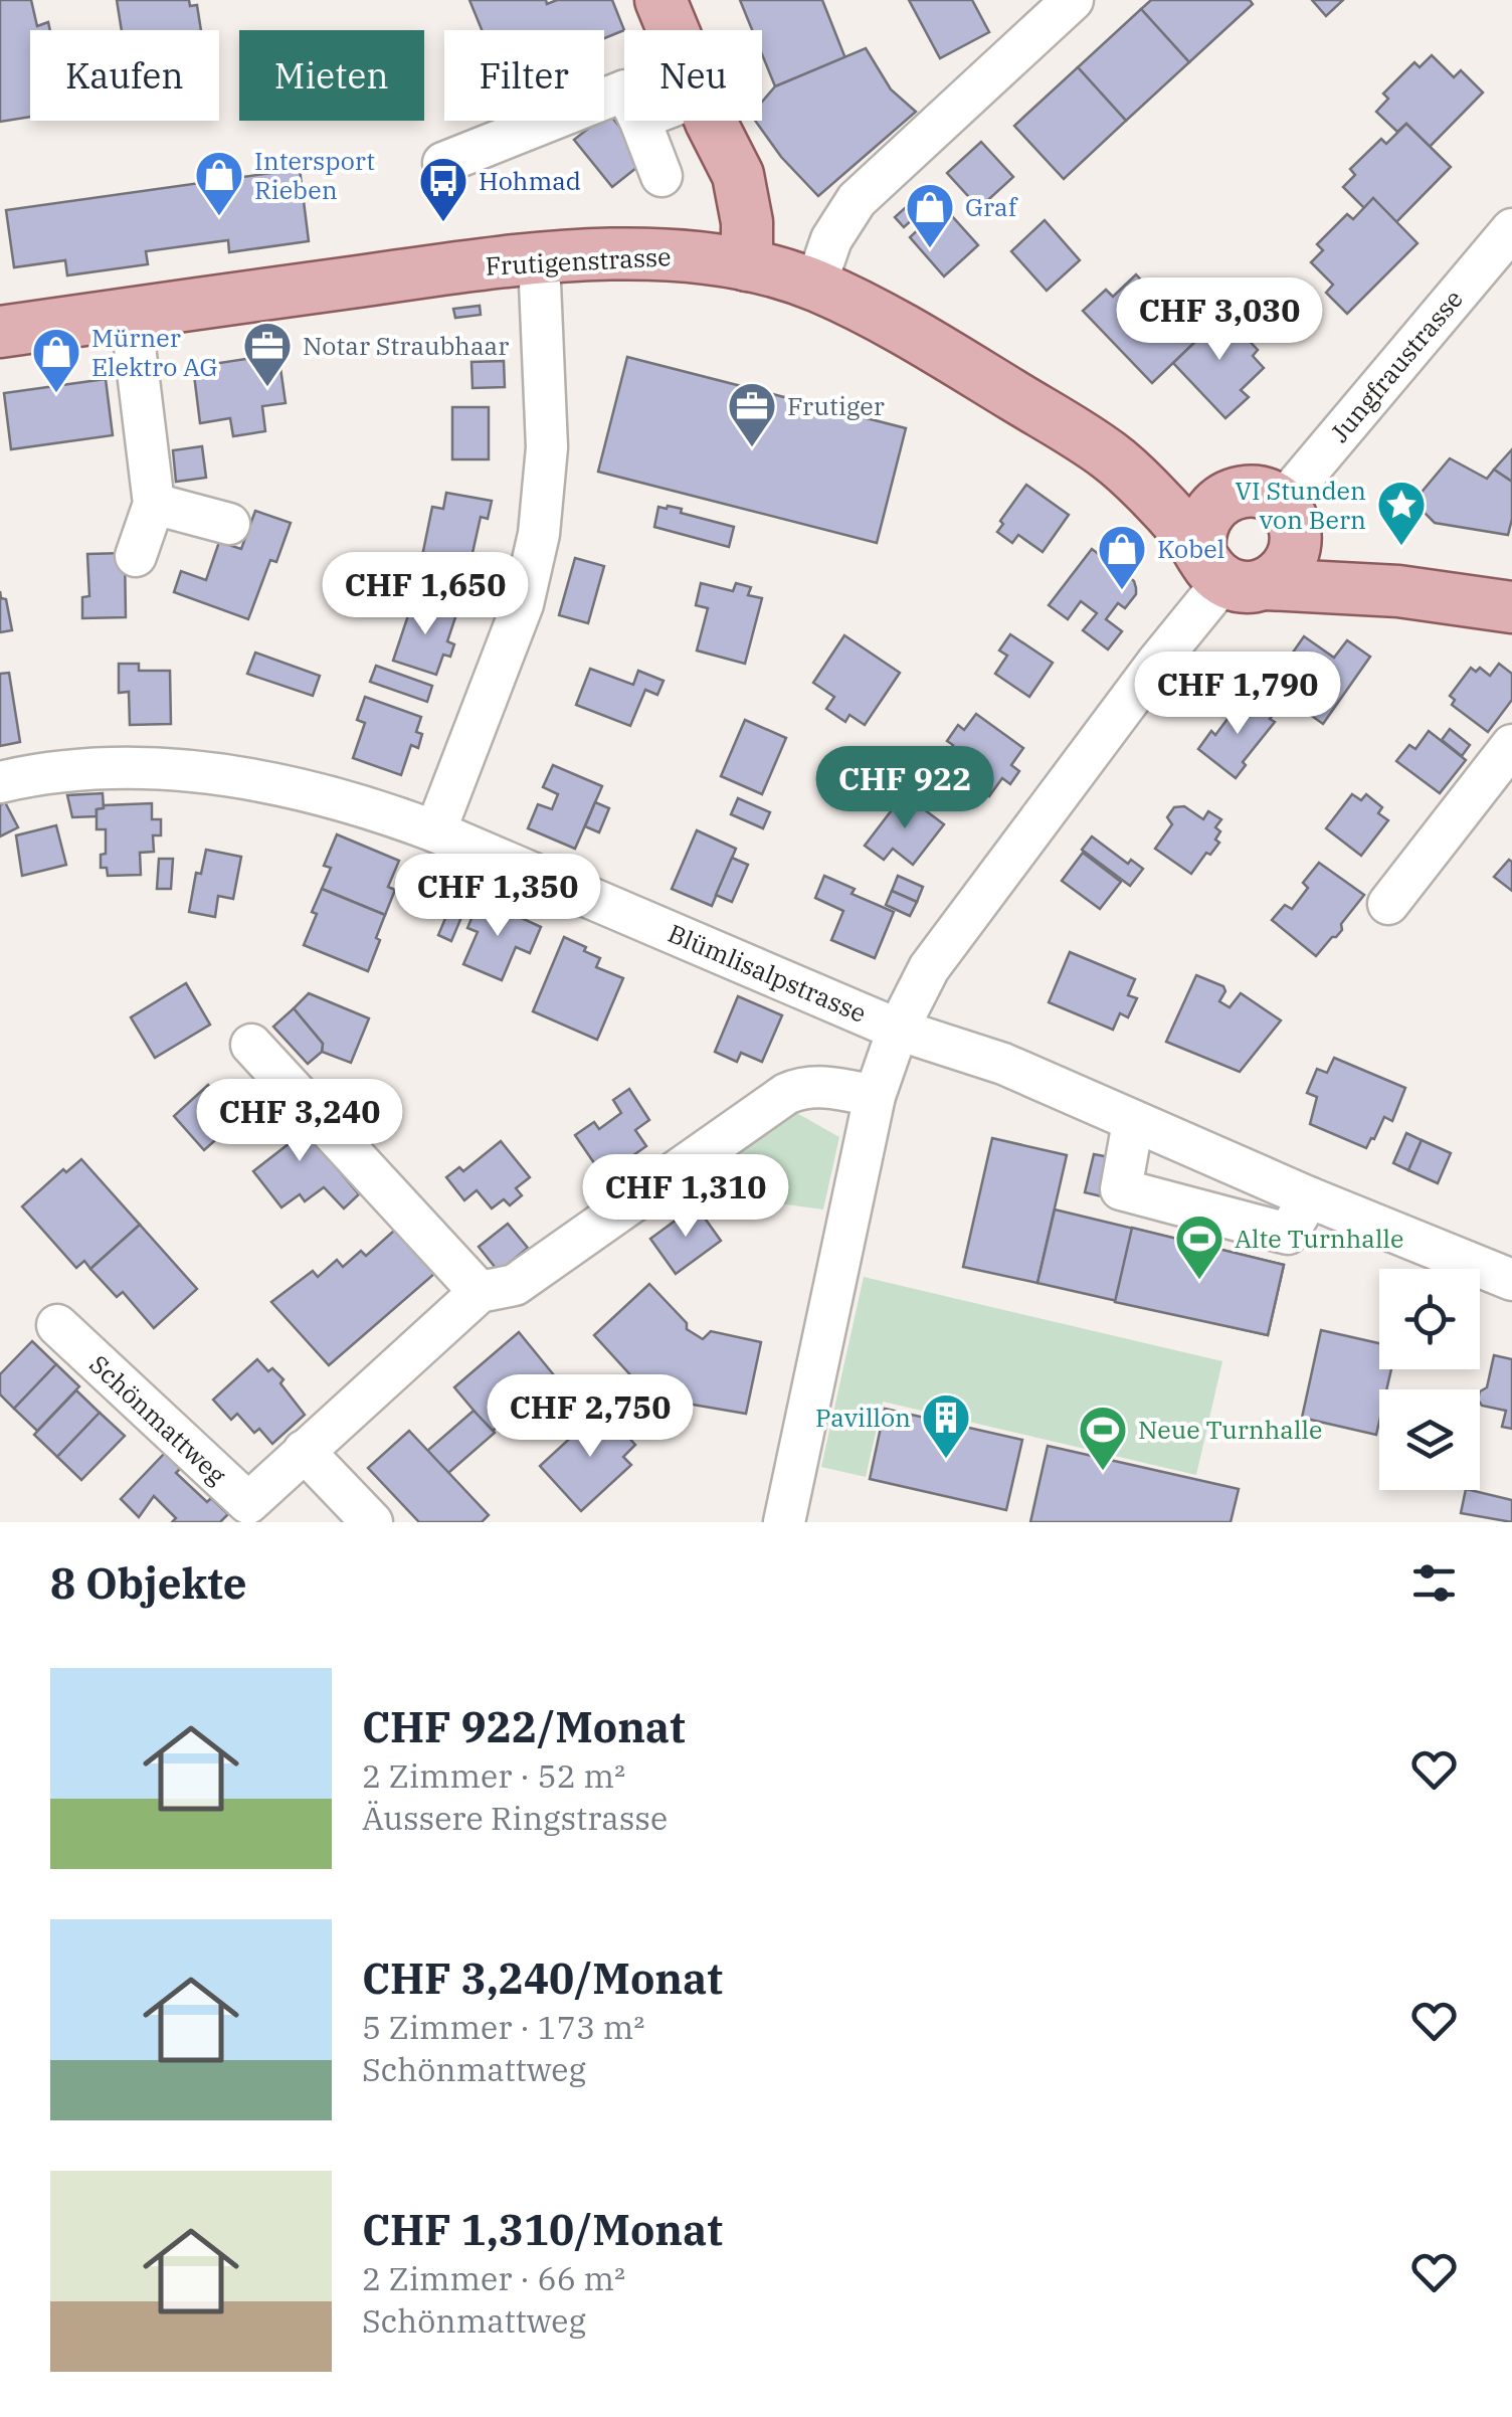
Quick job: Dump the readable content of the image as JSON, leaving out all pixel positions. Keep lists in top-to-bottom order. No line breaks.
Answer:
{"streets":{"main road":["Frutigenstrasse"],"street":["Jungfraustrasse","Blümlisalpstrasse","Schönmattweg"]},"crossings":[["Frutigenstrasse","Jungfraustrasse"]],"places":{"shop":["Intersport Rieben","Graf","Mürner Elektro AG","Kobel"],"bus stop":["Hohmad"],"office":["Notar Straubhaar","Frutiger"],"place":["VI Stunden von Bern"],"sports":["Alte Turnhalle","Neue Turnhalle"],"building":["Pavillon"]},"page":{"chip":["Kaufen","Mieten","Filter","Neu"],"price":["CHF 3,030","CHF 1,650","CHF 1,790","CHF 922","CHF 1,350","CHF 3,240","CHF 1,310","CHF 2,750"],"heading":"8 Objekte","list":[{"name":"CHF 922/Monat","note":"2 Zimmer · 52 m² · Äussere Ringstrasse"},{"name":"CHF 3,240/Monat","note":"5 Zimmer · 173 m² · Schönmattweg"},{"name":"CHF 1,310/Monat","note":"2 Zimmer · 66 m² · Schönmattweg"}]}}
